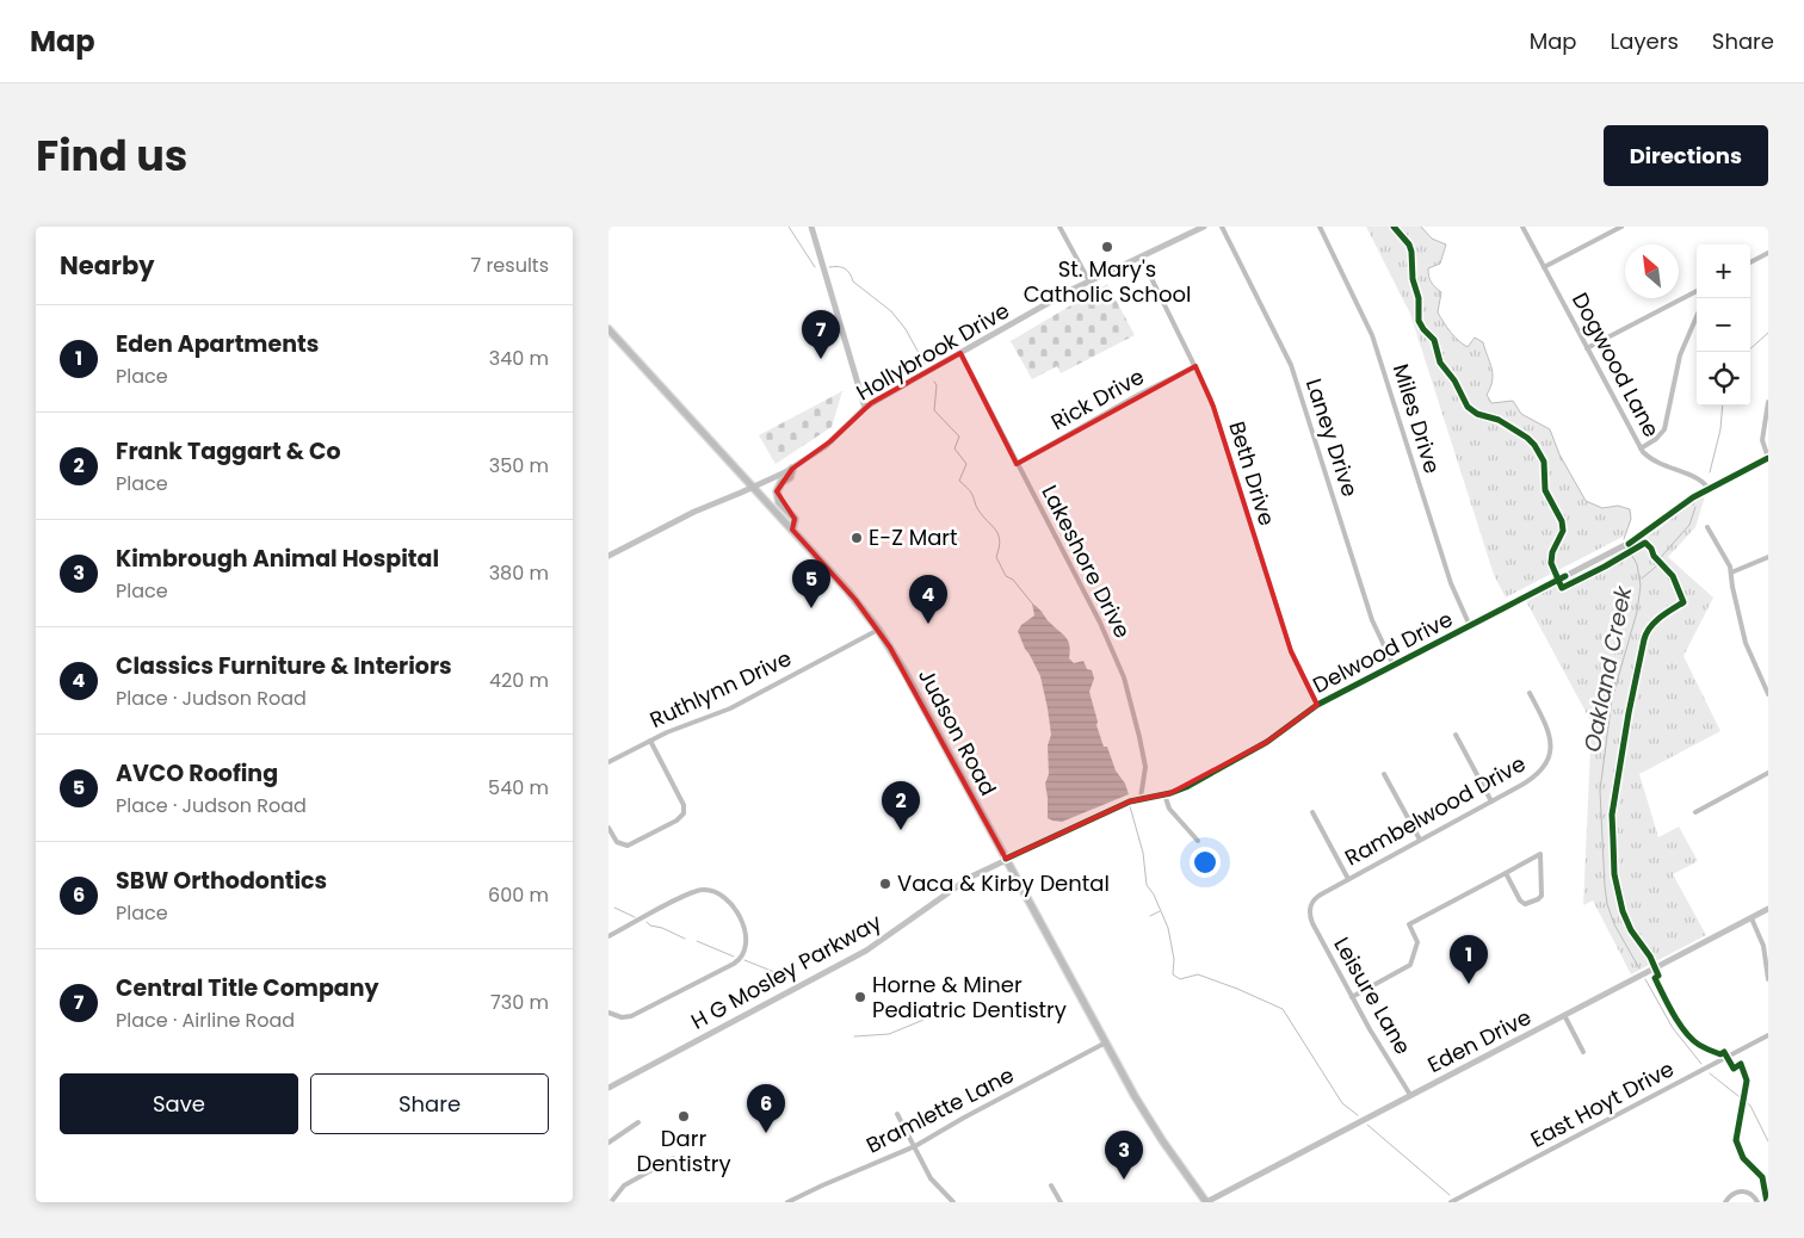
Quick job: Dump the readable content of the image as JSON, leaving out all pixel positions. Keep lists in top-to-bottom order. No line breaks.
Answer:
{"streets":{"main road":["Judson Road"],"street":["Hollybrook Drive","Dogwood Lane","Rick Drive","Miles Drive","Laney Drive","Beth Drive","Lakeshore Drive","Delwood Drive","Ruthlynn Drive","Rambelwood Drive","H G Mosley Parkway","Leisure Lane","Eden Drive","East Hoyt Drive","Bramlette Lane"]},"crossings":[["Hollybrook Drive","Beth Drive"],["Hollybrook Drive","Lakeshore Drive"],["Hollybrook Drive","Judson Road"],["Dogwood Lane","Delwood Drive"],["Rick Drive","Beth Drive"],["Rick Drive","Lakeshore Drive"],["Miles Drive","Delwood Drive"],["Laney Drive","Delwood Drive"],["Beth Drive","Delwood Drive"],["Lakeshore Drive","Delwood Drive"],["Delwood Drive","Judson Road"],["Delwood Drive","H G Mosley Parkway"],["Ruthlynn Drive","Judson Road"],["Judson Road","H G Mosley Parkway"],["Judson Road","Eden Drive"],["Judson Road","Bramlette Lane"],["Rambelwood Drive","Leisure Lane"],["Leisure Lane","Eden Drive"]],"water":["Oakland Creek"],"places":["St. Mary's Catholic School","E-Z Mart","Vaca & Kirby Dental","Horne & Miner Pediatric Dentistry","Darr Dentistry"],"north":"top left","page":{"header":"Map","nav":["Map","Layers","Share"],"title":"Find us","buttons":["Directions",["Save","Share"]],"heading":["Nearby","7 results"],"map_buttons":["+","−"],"list":[{"mark":"1","name":"Eden Apartments","note":"Place","value":"340 m"},{"mark":"2","name":"Frank Taggart & Co","note":"Place","value":"350 m"},{"mark":"3","name":"Kimbrough Animal Hospital","note":"Place","value":"380 m"},{"mark":"4","name":"Classics Furniture & Interiors","note":"Place · Judson Road","value":"420 m"},{"mark":"5","name":"AVCO Roofing","note":"Place · Judson Road","value":"540 m"},{"mark":"6","name":"SBW Orthodontics","note":"Place","value":"600 m"},{"mark":"7","name":"Central Title Company","note":"Place · Airline Road","value":"730 m"}],"pins":["7","5","4","2","1","6","3"]}}
